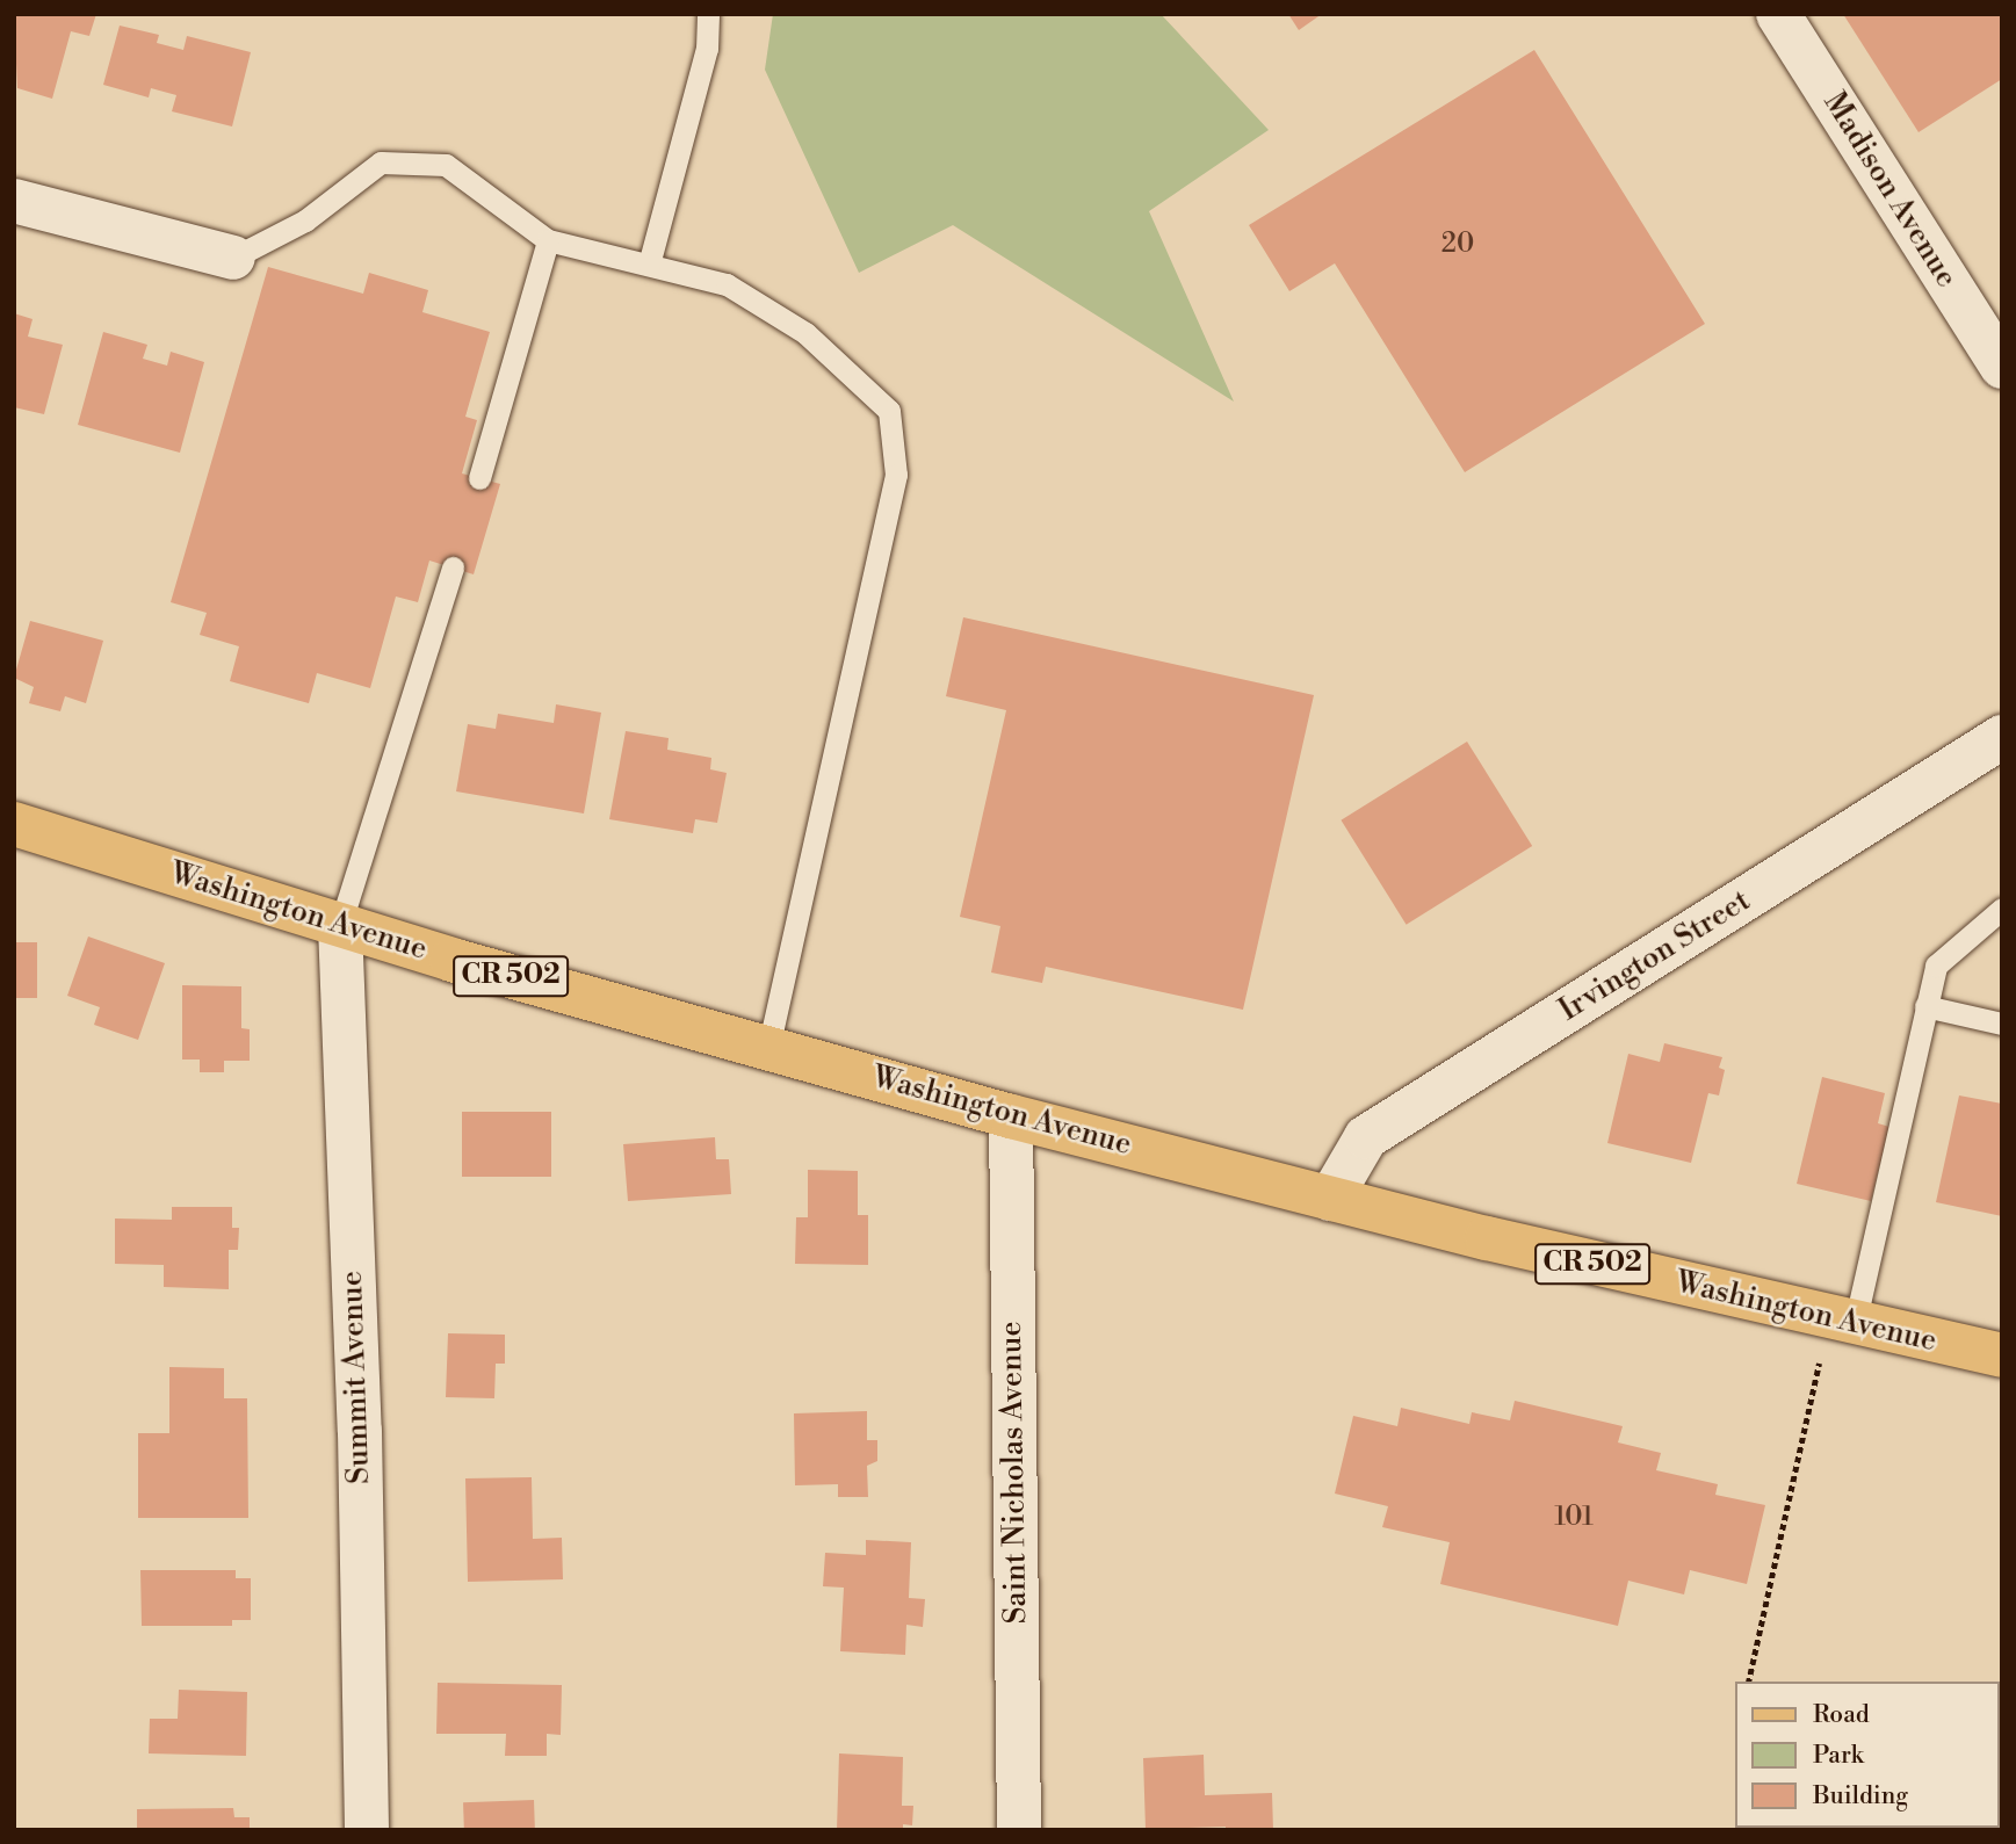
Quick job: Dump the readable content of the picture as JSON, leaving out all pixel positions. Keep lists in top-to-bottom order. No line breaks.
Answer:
{"streets":{"main road":["Washington Avenue","CR 502"],"street":["Madison Avenue","Irvington Street","Summit Avenue","Saint Nicholas Avenue"]},"crossings":[["Washington Avenue","Irvington Street"],["Washington Avenue","Summit Avenue"],["Washington Avenue","Saint Nicholas Avenue"]],"house_numbers":["20","101"],"legend":["Road","Park","Building"]}
